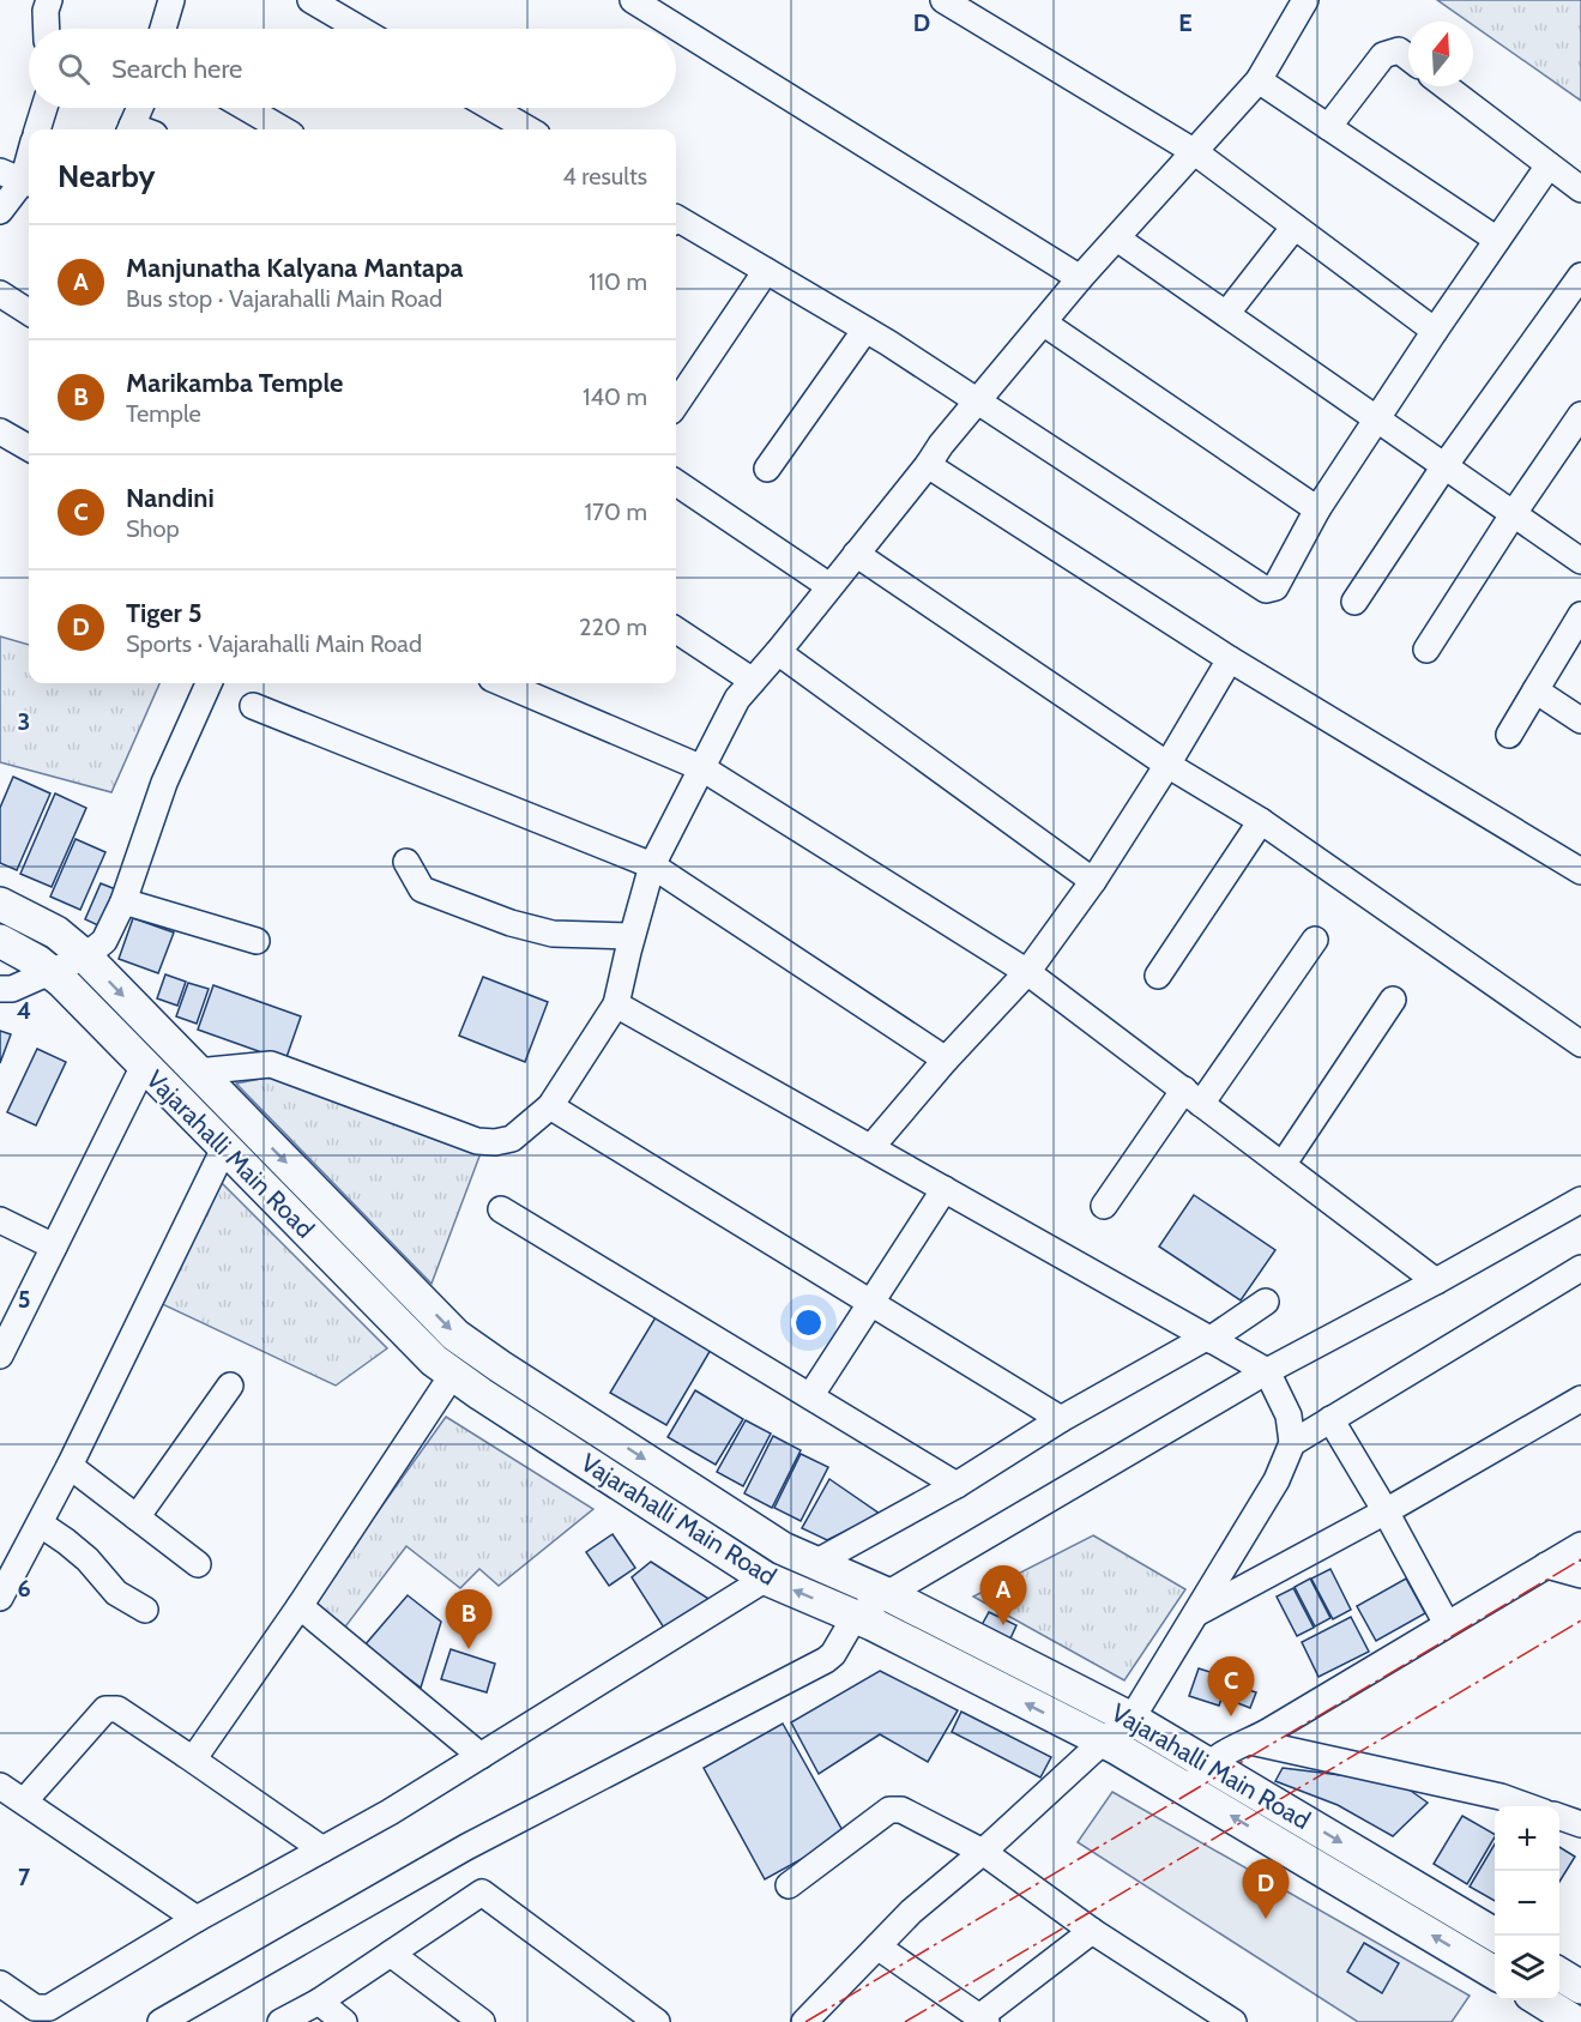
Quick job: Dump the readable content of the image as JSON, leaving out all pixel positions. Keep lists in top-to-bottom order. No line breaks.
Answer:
{"streets":{"main road":["Vajarahalli Main Road"]},"north":"top","page":{"search":"Search here","heading":["Nearby","4 results"],"list":[{"mark":"A","name":"Manjunatha Kalyana Mantapa","note":"Bus stop · Vajarahalli Main Road","value":"110 m"},{"mark":"B","name":"Marikamba Temple","note":"Temple","value":"140 m"},{"mark":"C","name":"Nandini","note":"Shop","value":"170 m"},{"mark":"D","name":"Tiger 5","note":"Sports · Vajarahalli Main Road","value":"220 m"}],"pins":["A","B","C","D"],"map_buttons":["+","−"]},"grid":{"columns":["D","E"],"rows":["3","4","5","6","7"]}}
